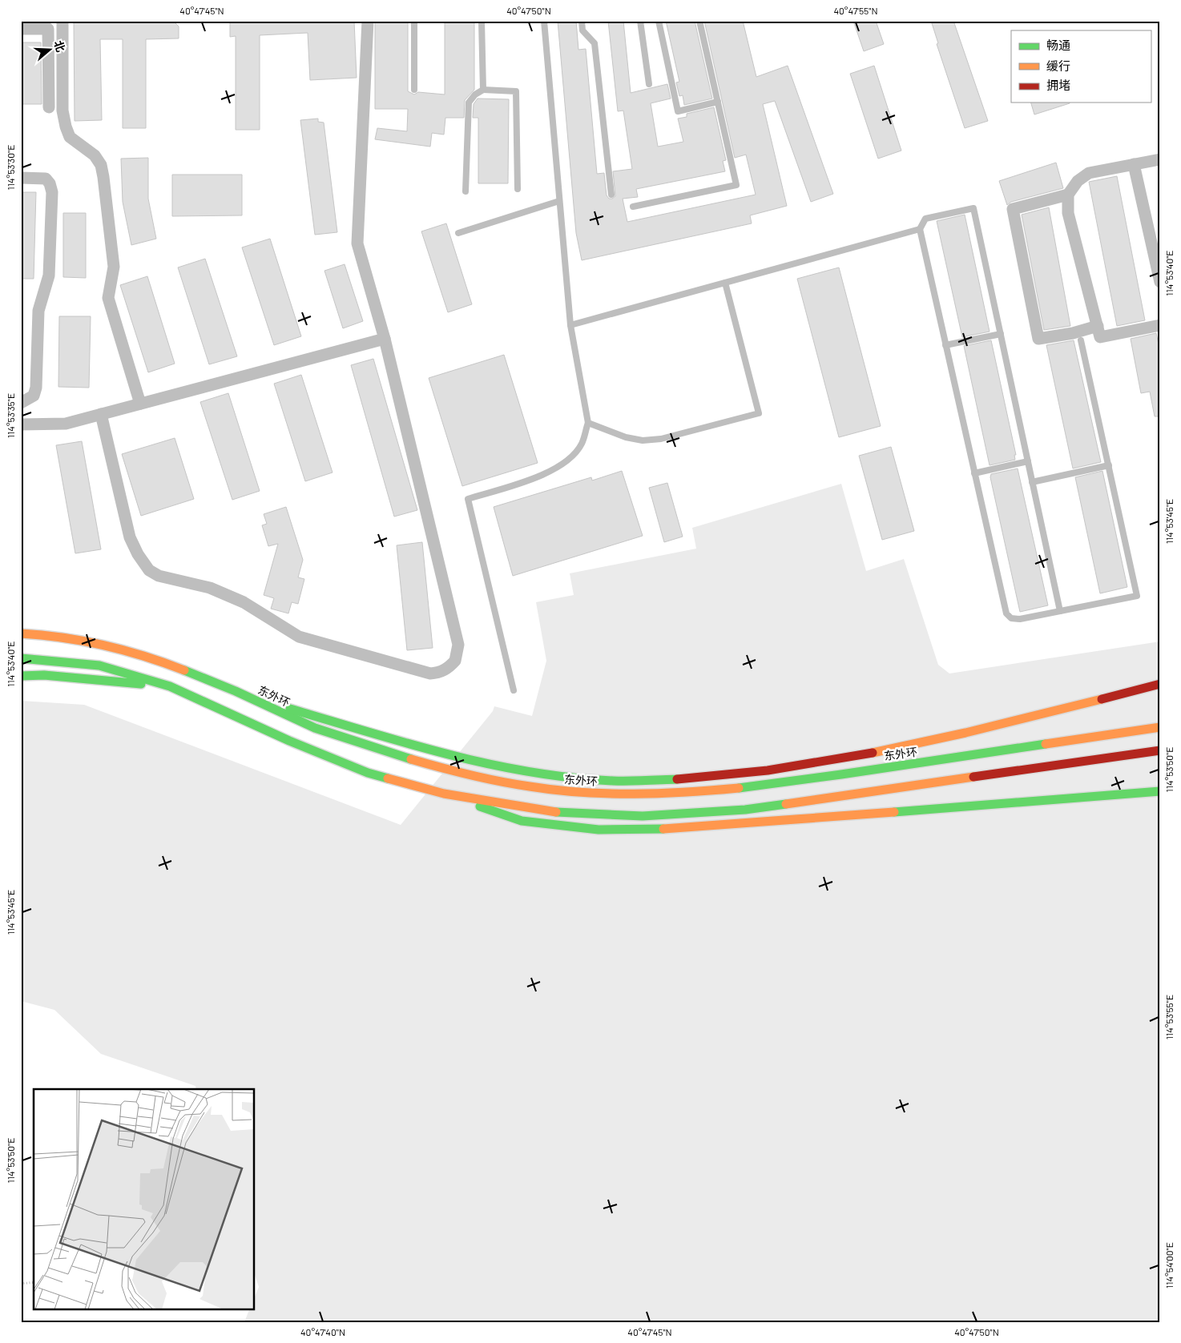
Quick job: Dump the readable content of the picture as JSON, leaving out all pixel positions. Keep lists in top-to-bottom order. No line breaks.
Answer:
{"streets":{"main road":["东外环"]},"legend":["畅通","缓行","拥堵"],"north":"right","coordinates":["40°47'45\"N","40°47'50\"N","40°47'55\"N","114°53'30\"E","114°53'40\"E","114°53'35\"E","114°53'45\"E","114°53'50\"E","114°53'55\"E","114°54'00\"E","40°47'40\"N"]}
